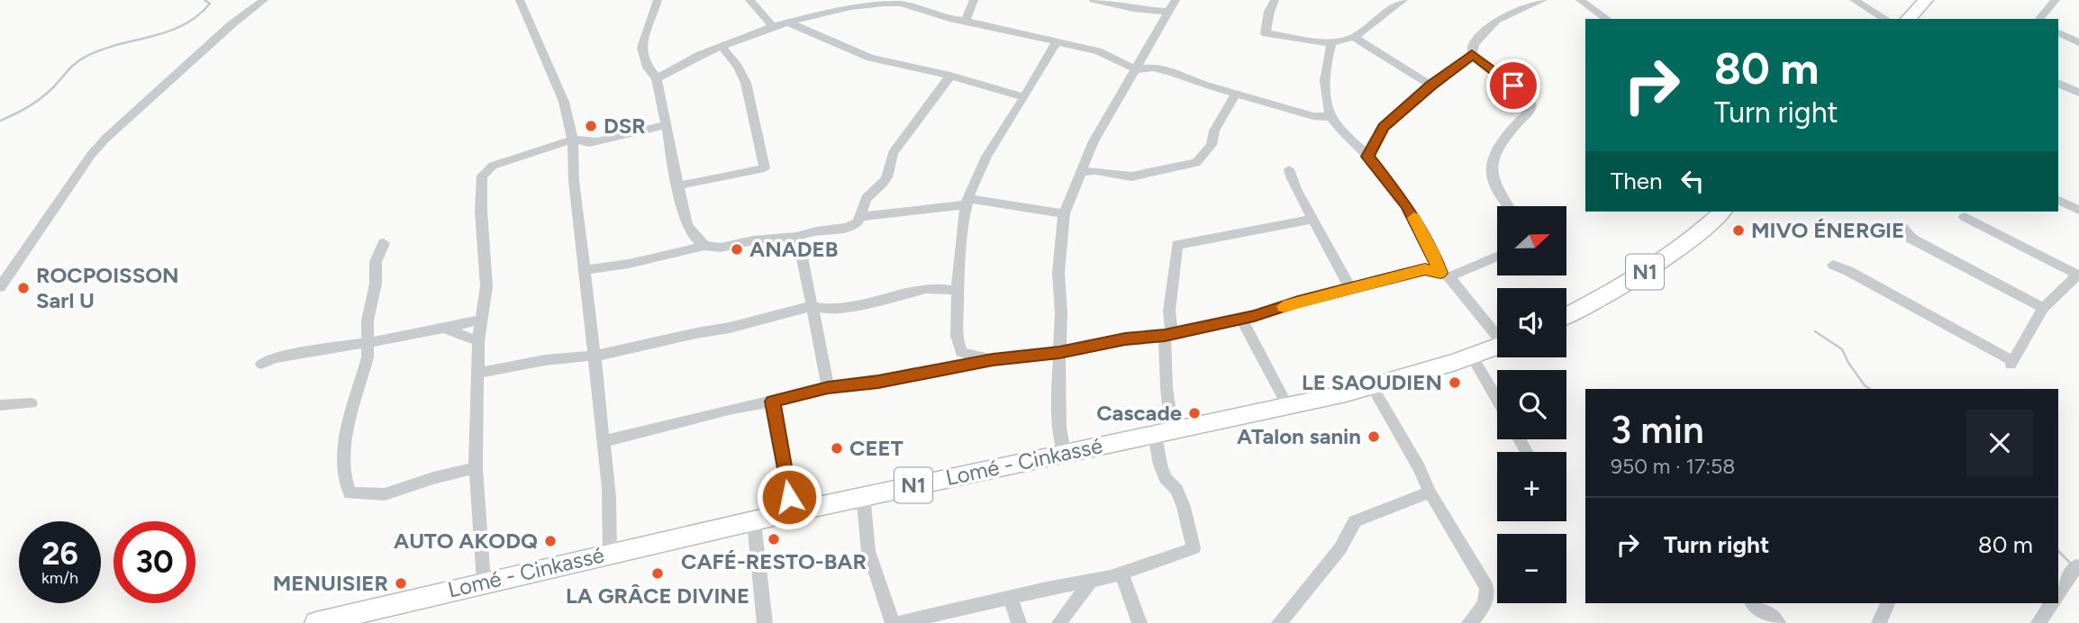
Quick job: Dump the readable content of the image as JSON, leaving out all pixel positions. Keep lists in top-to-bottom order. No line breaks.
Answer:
{"streets":{"highway":["N1","Lomé - Cinkassé"]},"places":["DSR","MIVO ÉNERGIE","ANADEB","ROCPOISSON Sarl U","LE SAOUDIEN","Cascade","ATalon sanin","CEET","CAFÉ-RESTO-BAR","AUTO AKODQ","LA GRÂCE DIVINE","MENUISIER"],"north":"right","page":{"turn":["80 m","Turn right"],"then":"Then","map_buttons":["+","−"],"heading":["3 min","950 m · 17:58"],"list":[{"name":"Turn right","value":"80 m"}],"speed":"26 km/h","limit":"30"}}
